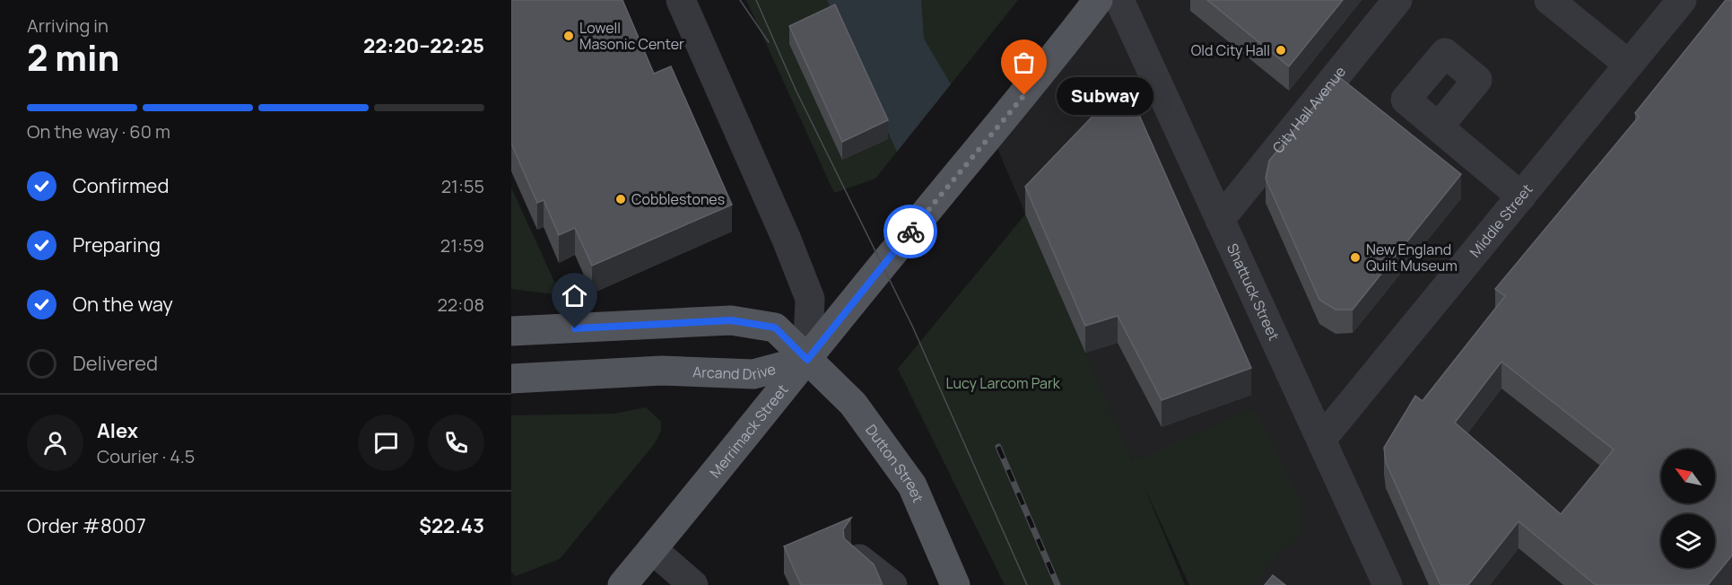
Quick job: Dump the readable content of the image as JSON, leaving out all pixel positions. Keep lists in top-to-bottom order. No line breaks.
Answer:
{"streets":{"main road":["Arcand Drive","Merrimack Street","Dutton Street"],"street":["City Hall Avenue","Middle Street","Shattuck Street"]},"crossings":[["City Hall Avenue","Shattuck Street"],["Middle Street","Shattuck Street"],["Arcand Drive","Merrimack Street"],["Arcand Drive","Dutton Street"],["Merrimack Street","Dutton Street"]],"parks":["Lucy Larcom Park"],"places":["Lowell Masonic Center","Old City Hall","Subway","Cobblestones","New England Quilt Museum"],"north":"top left","page":{"heading":["2 min","Arriving in","22:20–22:25"],"panel":["Alex","Courier · 4.5","Order #8007","$22.43"],"bubble":"Subway","bar":"On the way · 60 m","list":[["Confirmed","21:55"],["Preparing","21:59"],["On the way","22:08"],"Delivered"]}}
